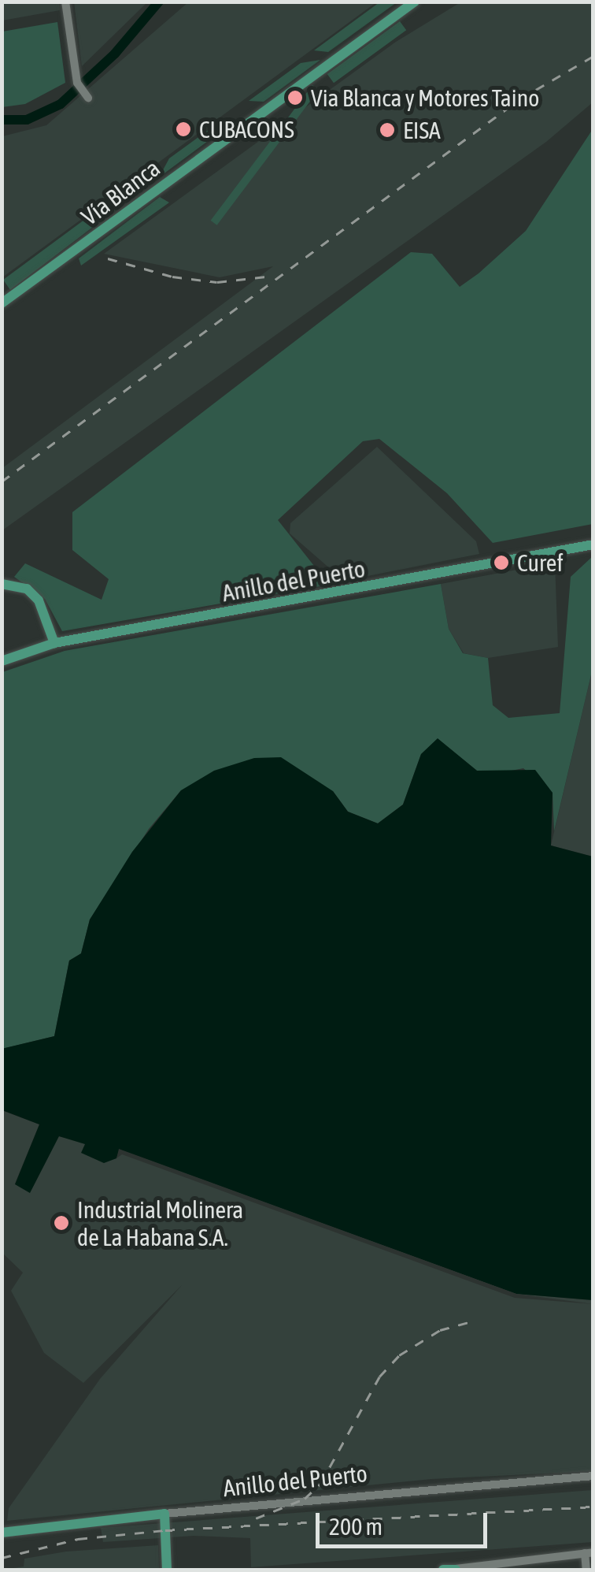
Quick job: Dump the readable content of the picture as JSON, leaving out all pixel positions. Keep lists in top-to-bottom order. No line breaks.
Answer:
{"streets":{"main road":["Vía Blanca","Anillo del Puerto"]},"places":["Via Blanca y Motores Taino","CUBACONS","EISA","Curef","Industrial Molinera de La Habana S.A."],"scale_bar":"200 m"}
